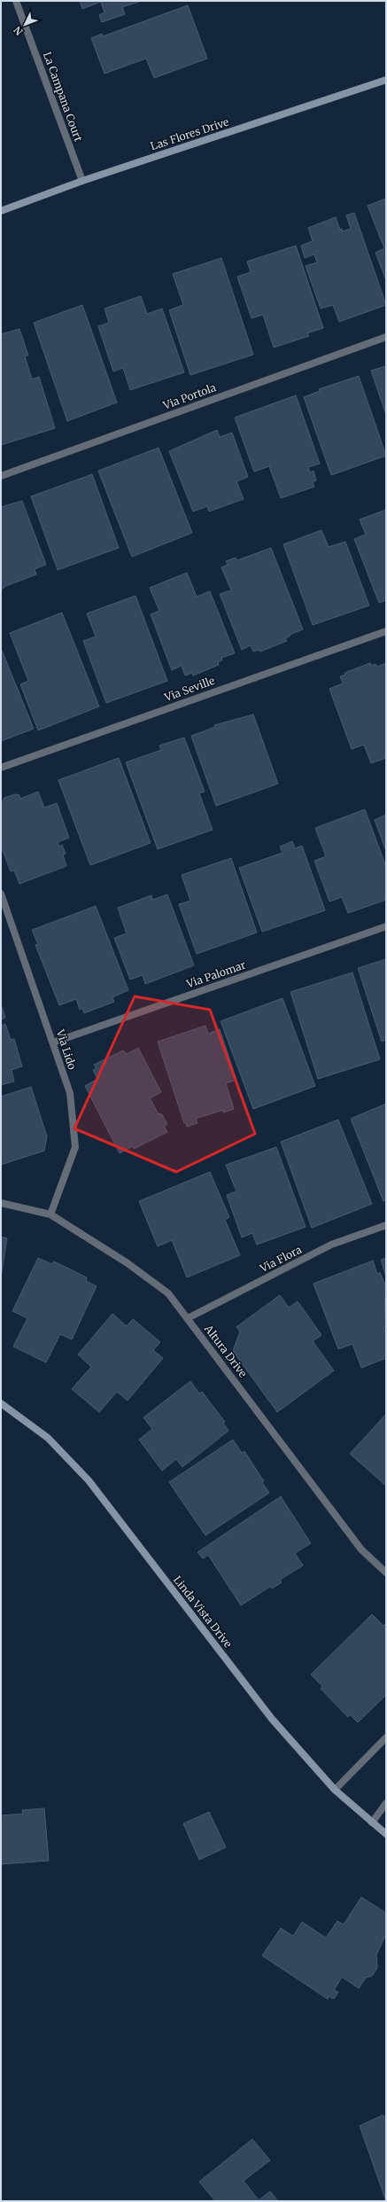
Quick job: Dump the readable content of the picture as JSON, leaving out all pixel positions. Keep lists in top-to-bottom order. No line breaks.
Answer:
{"streets":{"street":["La Campana Court","Las Flores Drive","Via Portola","Via Seville","Via Palomar","Via Lido","Via Flora","Altura Drive","Linda Vista Drive"]},"crossings":[["La Campana Court","Las Flores Drive"],["Via Palomar","Via Lido"],["Via Lido","Altura Drive"],["Via Flora","Altura Drive"]],"north":"bottom left"}
